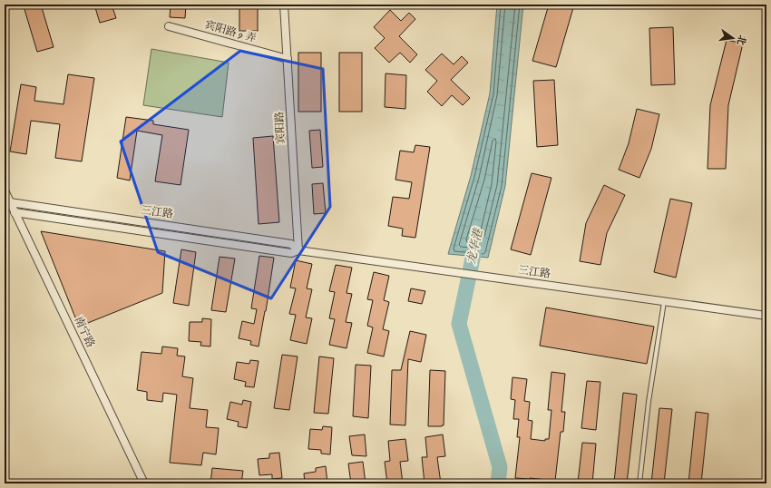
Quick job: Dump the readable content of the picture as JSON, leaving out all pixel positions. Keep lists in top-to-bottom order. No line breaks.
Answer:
{"streets":{"street":["宾阳路 9 弄","宾阳路","三江路","南宁路"]},"crossings":[["宾阳路 9 弄","宾阳路"],["宾阳路","三江路"],["三江路","南宁路"]],"water":["龙华港"],"north":"right"}
